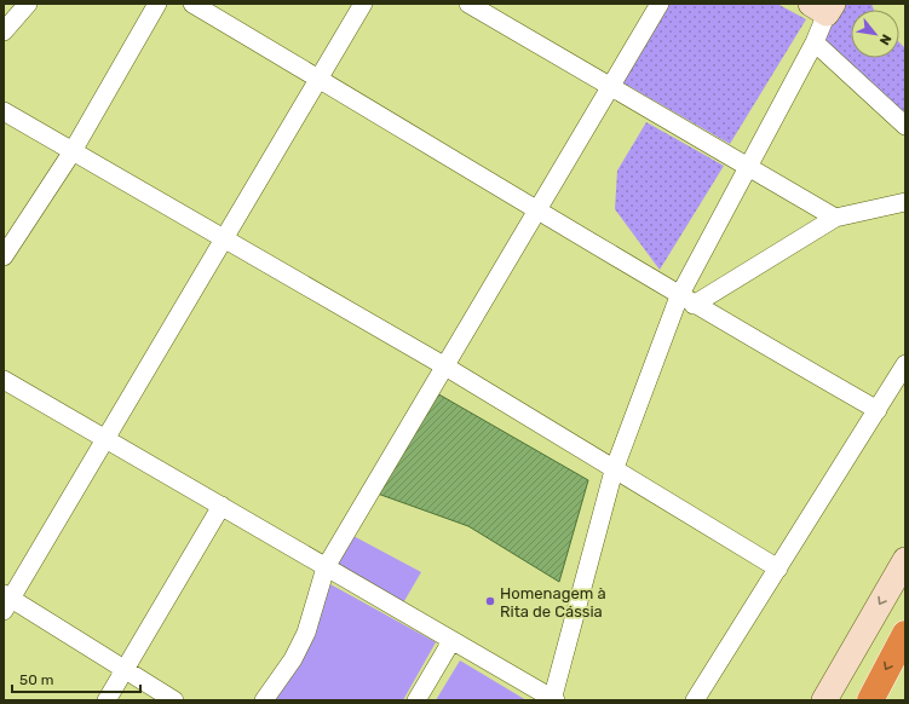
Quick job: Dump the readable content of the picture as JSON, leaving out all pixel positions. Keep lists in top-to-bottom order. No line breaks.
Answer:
{"places":["Homenagem à Rita de Cássia"],"scale_bar":"50 m","north":"bottom right"}
